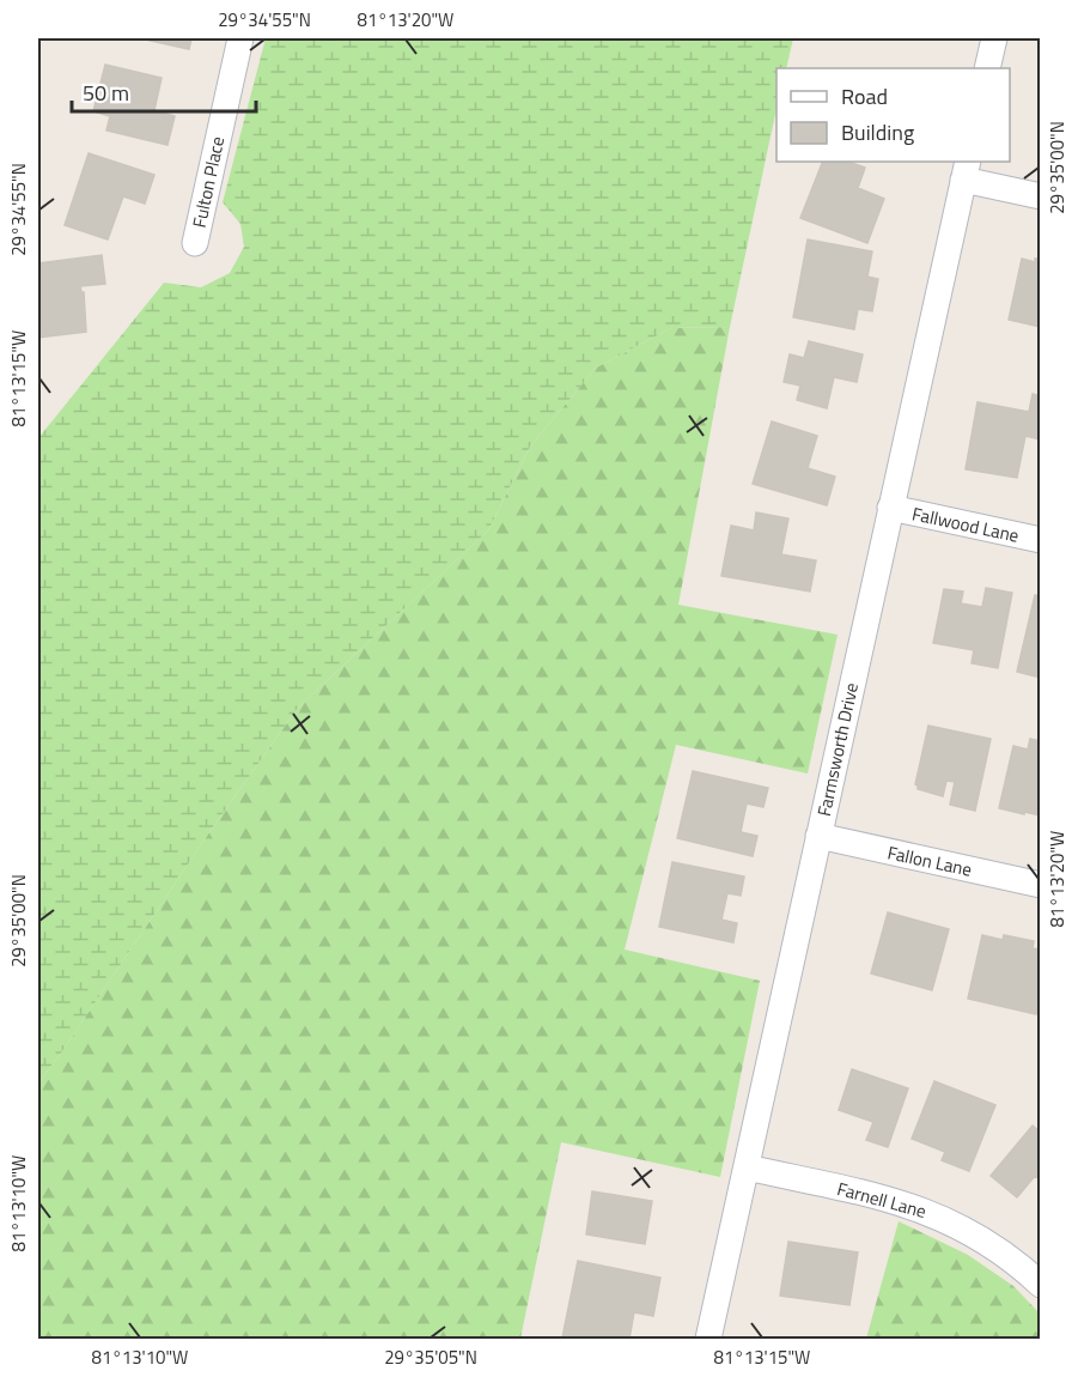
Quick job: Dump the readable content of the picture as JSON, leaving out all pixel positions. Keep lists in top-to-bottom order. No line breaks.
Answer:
{"streets":{"street":["Fulton Place","Fallwood Lane","Farmsworth Drive","Fallon Lane","Farnell Lane"]},"crossings":[["Fallwood Lane","Farmsworth Drive"],["Farmsworth Drive","Fallon Lane"],["Farmsworth Drive","Farnell Lane"]],"legend":["Road","Building"],"scale_bar":"50 m","coordinates":["29°34'55\"N","81°13'20\"W","29°35'00\"N","81°13'15\"W","81°13'10\"W","29°35'05\"N"]}
